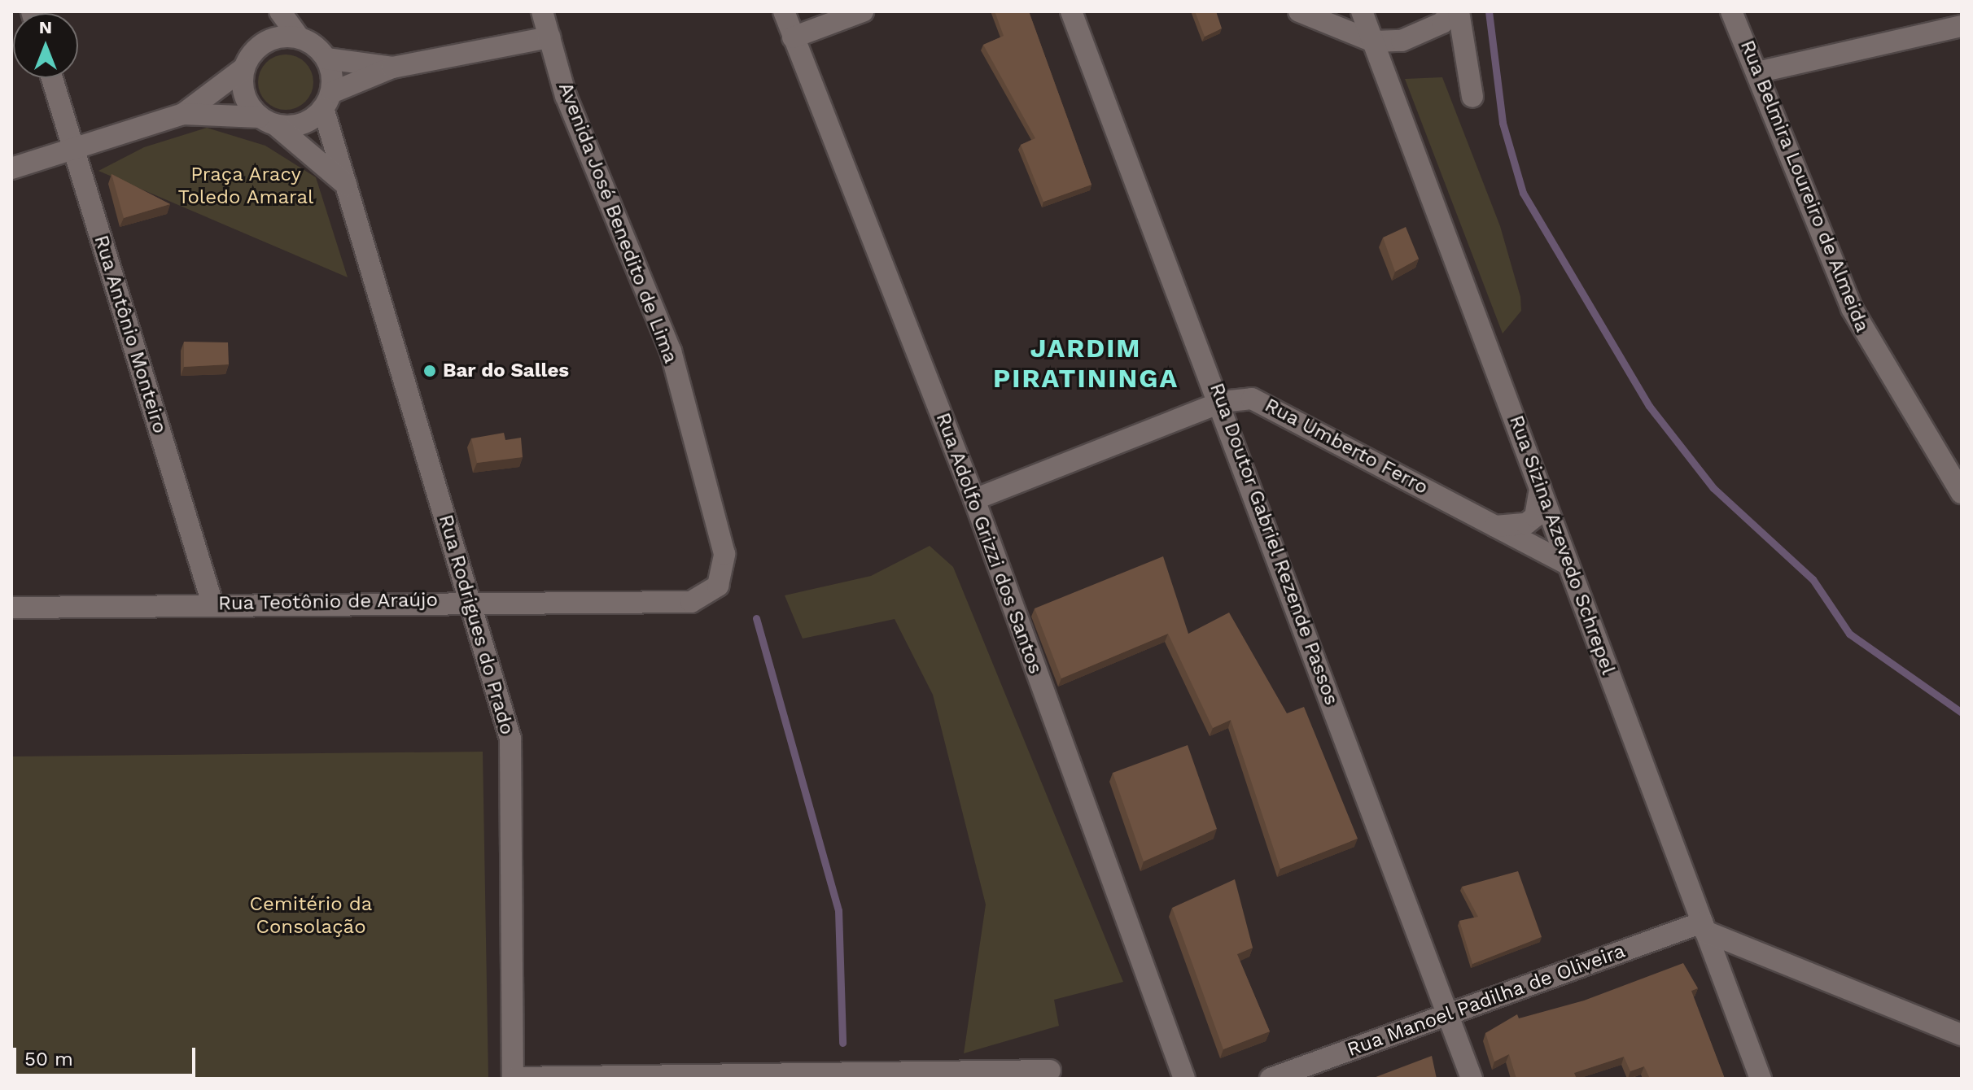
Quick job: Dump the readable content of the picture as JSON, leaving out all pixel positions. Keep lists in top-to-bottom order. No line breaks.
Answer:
{"streets":{"street":["Rua Belmira Loureiro de Almeida","Avenida José Benedito de Lima","Rua Antônio Monteiro","Rua Umberto Ferro","Rua Adolfo Grizzi dos Santos","Rua Doutor Gabriel Rezende Passos","Rua Sizina Azevedo Schrepel","Rua Teotônio de Araújo","Rua Rodrigues do Prado","Rua Manoel Padilha de Oliveira"]},"crossings":[["Avenida José Benedito de Lima","Rua Teotônio de Araújo"],["Rua Antônio Monteiro","Rua Teotônio de Araújo"],["Rua Umberto Ferro","Rua Adolfo Grizzi dos Santos"],["Rua Umberto Ferro","Rua Doutor Gabriel Rezende Passos"],["Rua Umberto Ferro","Rua Sizina Azevedo Schrepel"],["Rua Doutor Gabriel Rezende Passos","Rua Manoel Padilha de Oliveira"],["Rua Sizina Azevedo Schrepel","Rua Manoel Padilha de Oliveira"],["Rua Teotônio de Araújo","Rua Rodrigues do Prado"]],"districts":["JARDIM PIRATININGA"],"parks":["Praça Aracy Toledo Amaral","Cemitério da Consolação"],"places":["Bar do Salles"],"scale_bar":"50 m","north":"top"}
